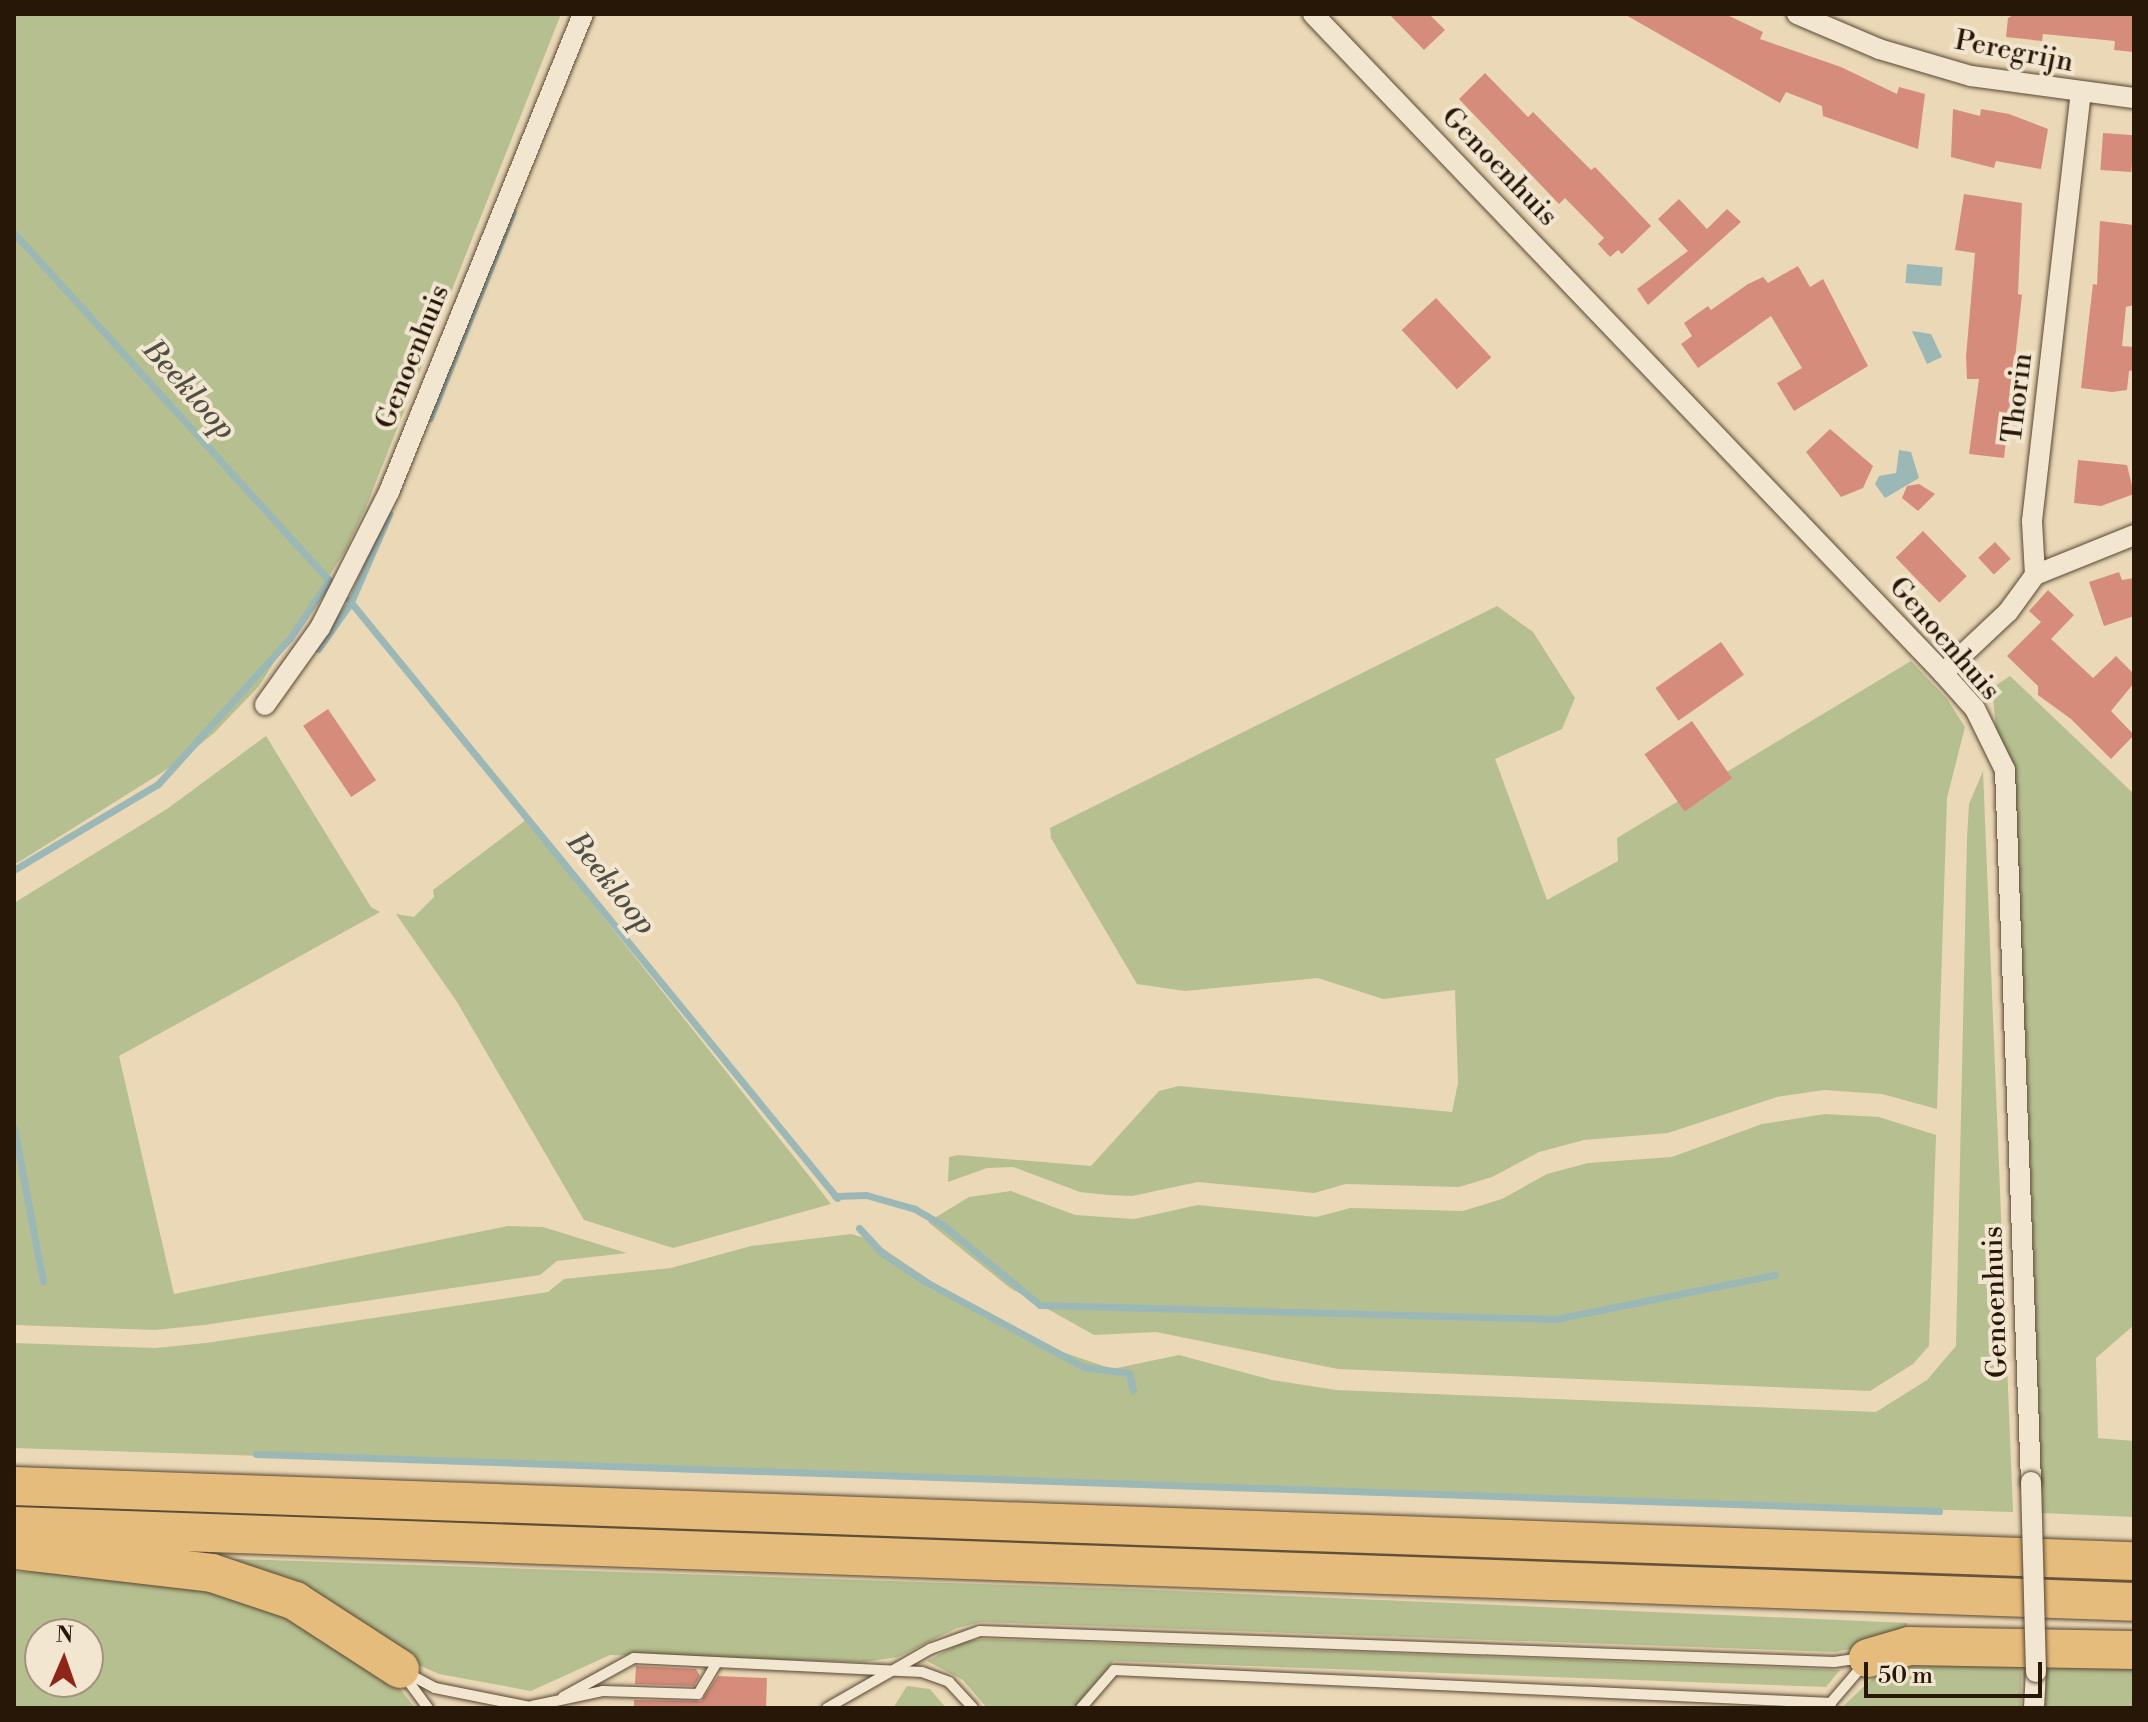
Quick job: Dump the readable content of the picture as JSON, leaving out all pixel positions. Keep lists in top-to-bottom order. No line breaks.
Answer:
{"streets":{"street":["Peregrijn","Genoenhuis","Thorin"]},"crossings":[["Peregrijn","Thorin"]],"water":["Beekloop"],"scale_bar":"50 m","north":"top"}
